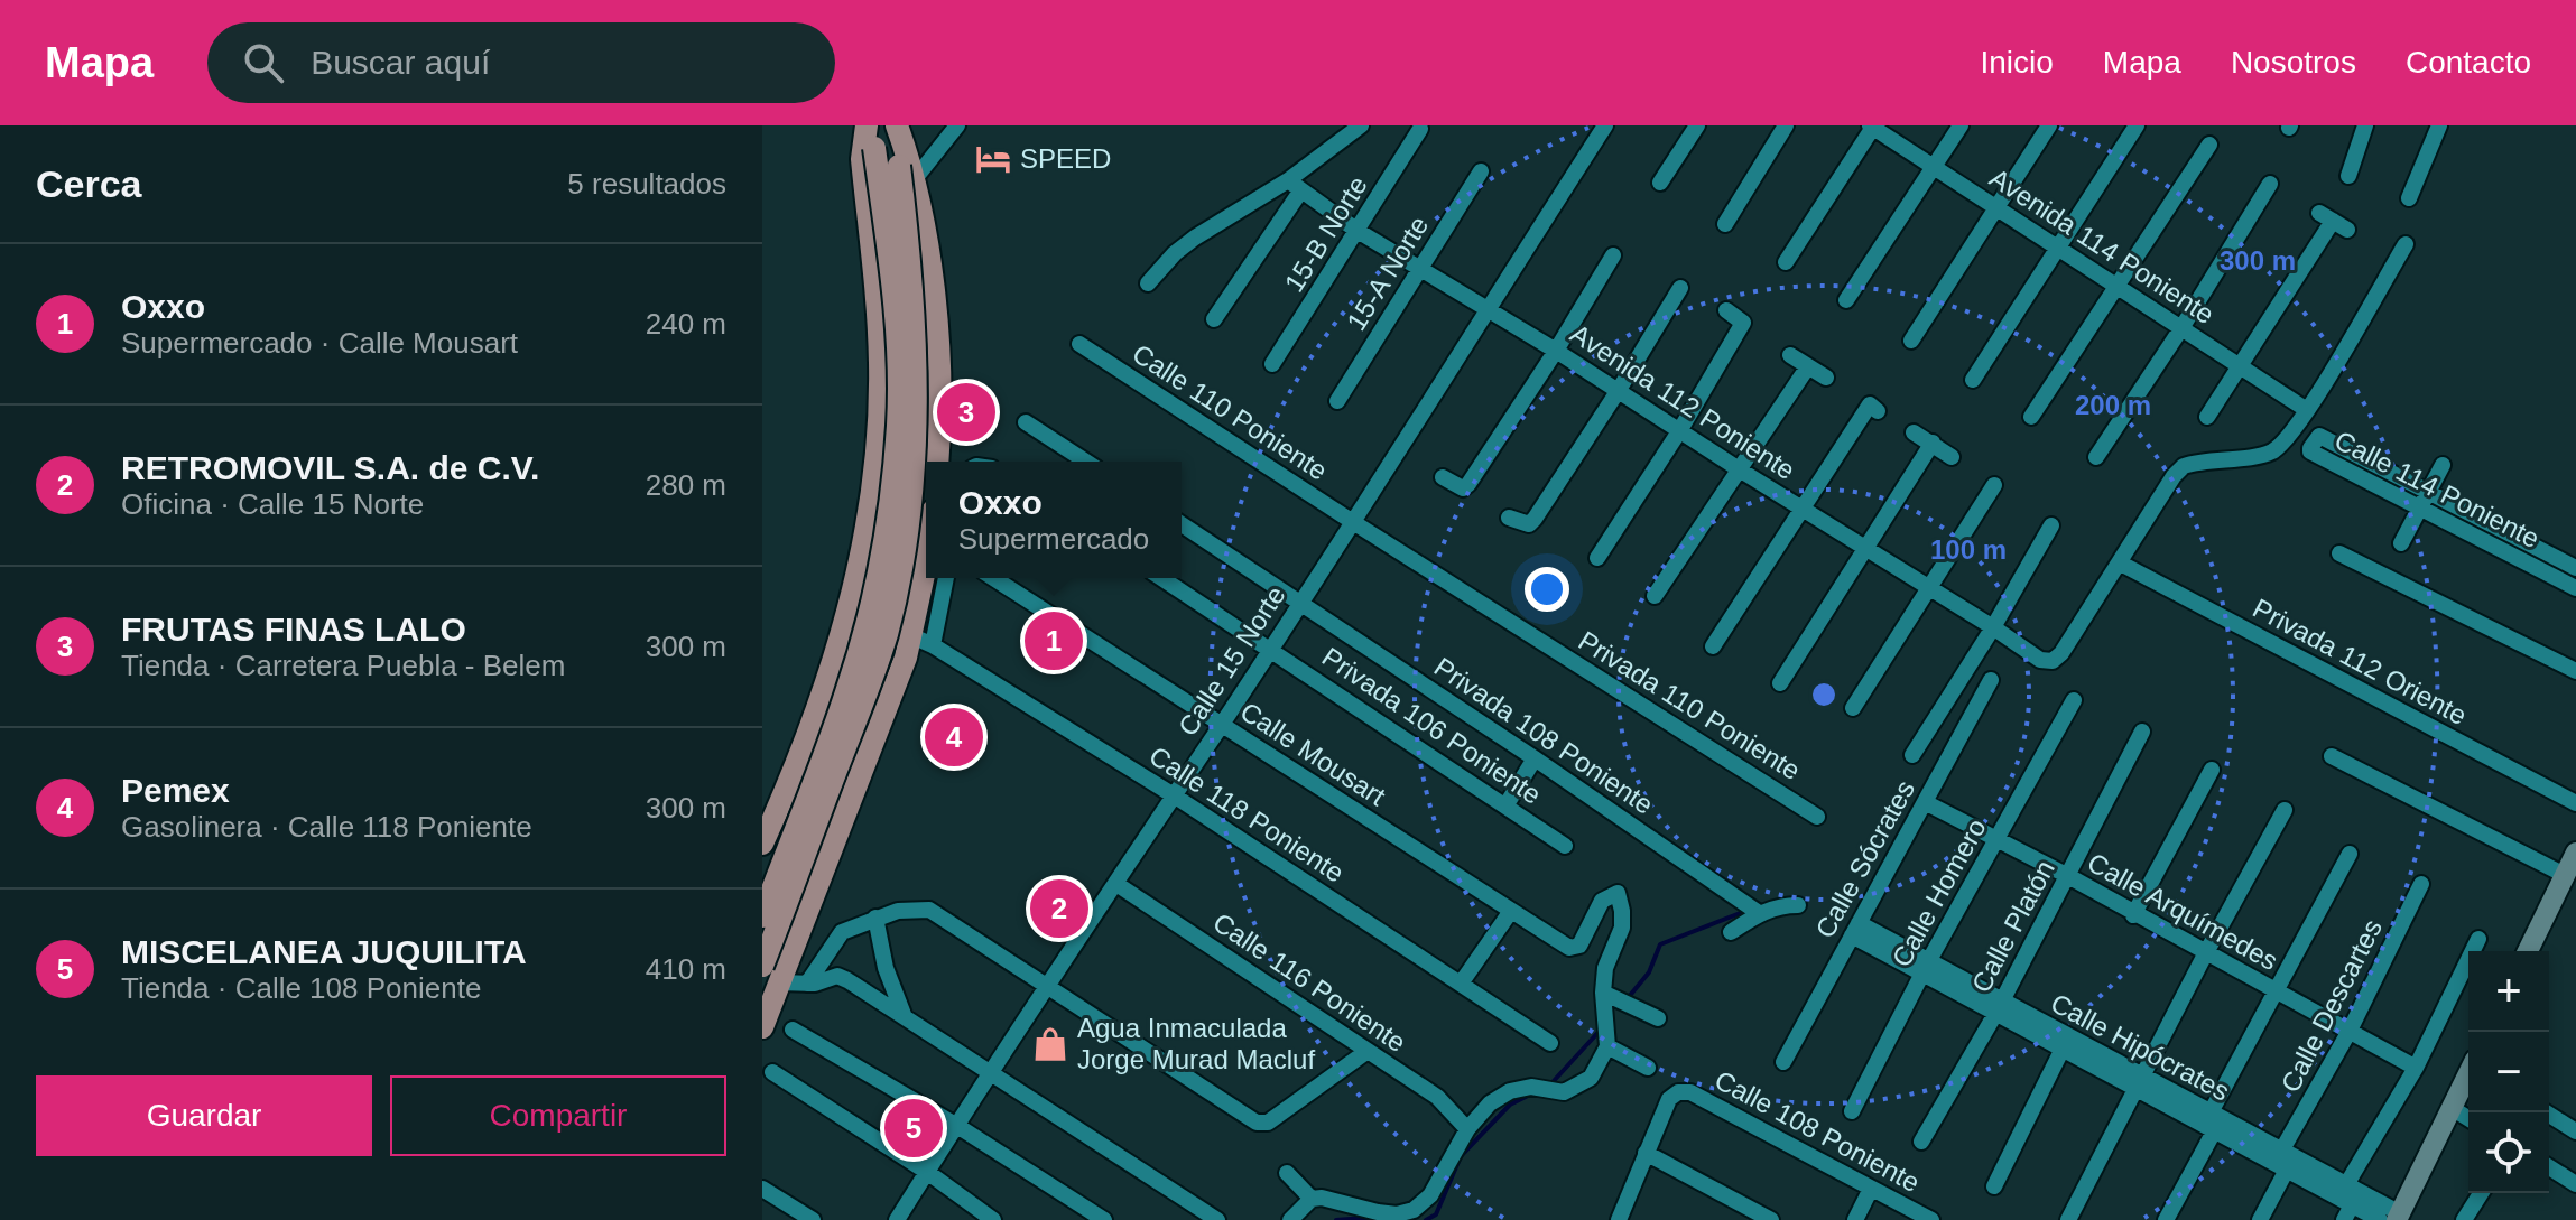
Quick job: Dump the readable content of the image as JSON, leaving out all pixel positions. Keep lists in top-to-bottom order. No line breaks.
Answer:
{"streets":{"street":["15-B Norte","Avenida 114 Poniente","15-A Norte","Avenida 112 Poniente","Calle 110 Poniente","Calle 114 Poniente","Calle 15 Norte","Privada 112 Oriente","Privada 110 Poniente","Privada 106 Poniente","Privada 108 Poniente","Calle Mousart","Calle 118 Poniente","Calle Sócrates","Calle Homero","Calle Arquímedes","Calle Platón","Calle 116 Poniente","Calle Descartes","Calle Hipócrates","Calle 108 Poniente"]},"crossings":[["15-B Norte","Avenida 112 Poniente"],["15-A Norte","Avenida 112 Poniente"],["Avenida 112 Poniente","Calle 15 Norte"],["Avenida 112 Poniente","Privada 112 Oriente"],["Calle 110 Poniente","Calle 15 Norte"],["Calle 110 Poniente","Privada 110 Poniente"],["Calle 15 Norte","Privada 110 Poniente"],["Calle 15 Norte","Privada 106 Poniente"],["Calle 15 Norte","Privada 108 Poniente"],["Calle 15 Norte","Calle Mousart"],["Calle 15 Norte","Calle 118 Poniente"],["Calle 15 Norte","Calle 116 Poniente"],["Calle Sócrates","Calle Arquímedes"],["Calle Sócrates","Calle Hipócrates"],["Calle Homero","Calle Arquímedes"],["Calle Homero","Calle Hipócrates"],["Calle Arquímedes","Calle Platón"],["Calle Arquímedes","Calle Descartes"],["Calle Platón","Calle Hipócrates"],["Calle Descartes","Calle Hipócrates"]],"places":{"hotel":["SPEED"],"shop":["Agua Inmaculada Jorge Murad Macluf"]},"page":{"header":"Mapa","search":"Buscar aquí","nav":["Inicio","Mapa","Nosotros","Contacto"],"heading":["Cerca","5 resultados"],"list":[{"mark":"1","name":"Oxxo","note":"Supermercado · Calle Mousart","value":"240 m"},{"mark":"2","name":"RETROMOVIL S.A. de C.V.","note":"Oficina · Calle 15 Norte","value":"280 m"},{"mark":"3","name":"FRUTAS FINAS LALO","note":"Tienda · Carretera Puebla - Belem","value":"300 m"},{"mark":"4","name":"Pemex","note":"Gasolinera · Calle 118 Poniente","value":"300 m"},{"mark":"5","name":"MISCELANEA JUQUILITA","note":"Tienda · Calle 108 Poniente","value":"410 m"}],"pins":["3","1","4","2","5"],"popup":["Oxxo","Supermercado"],"map_buttons":["+","−"],"buttons":["Guardar","Compartir"]},"rings":["300 m","200 m","100 m"]}
